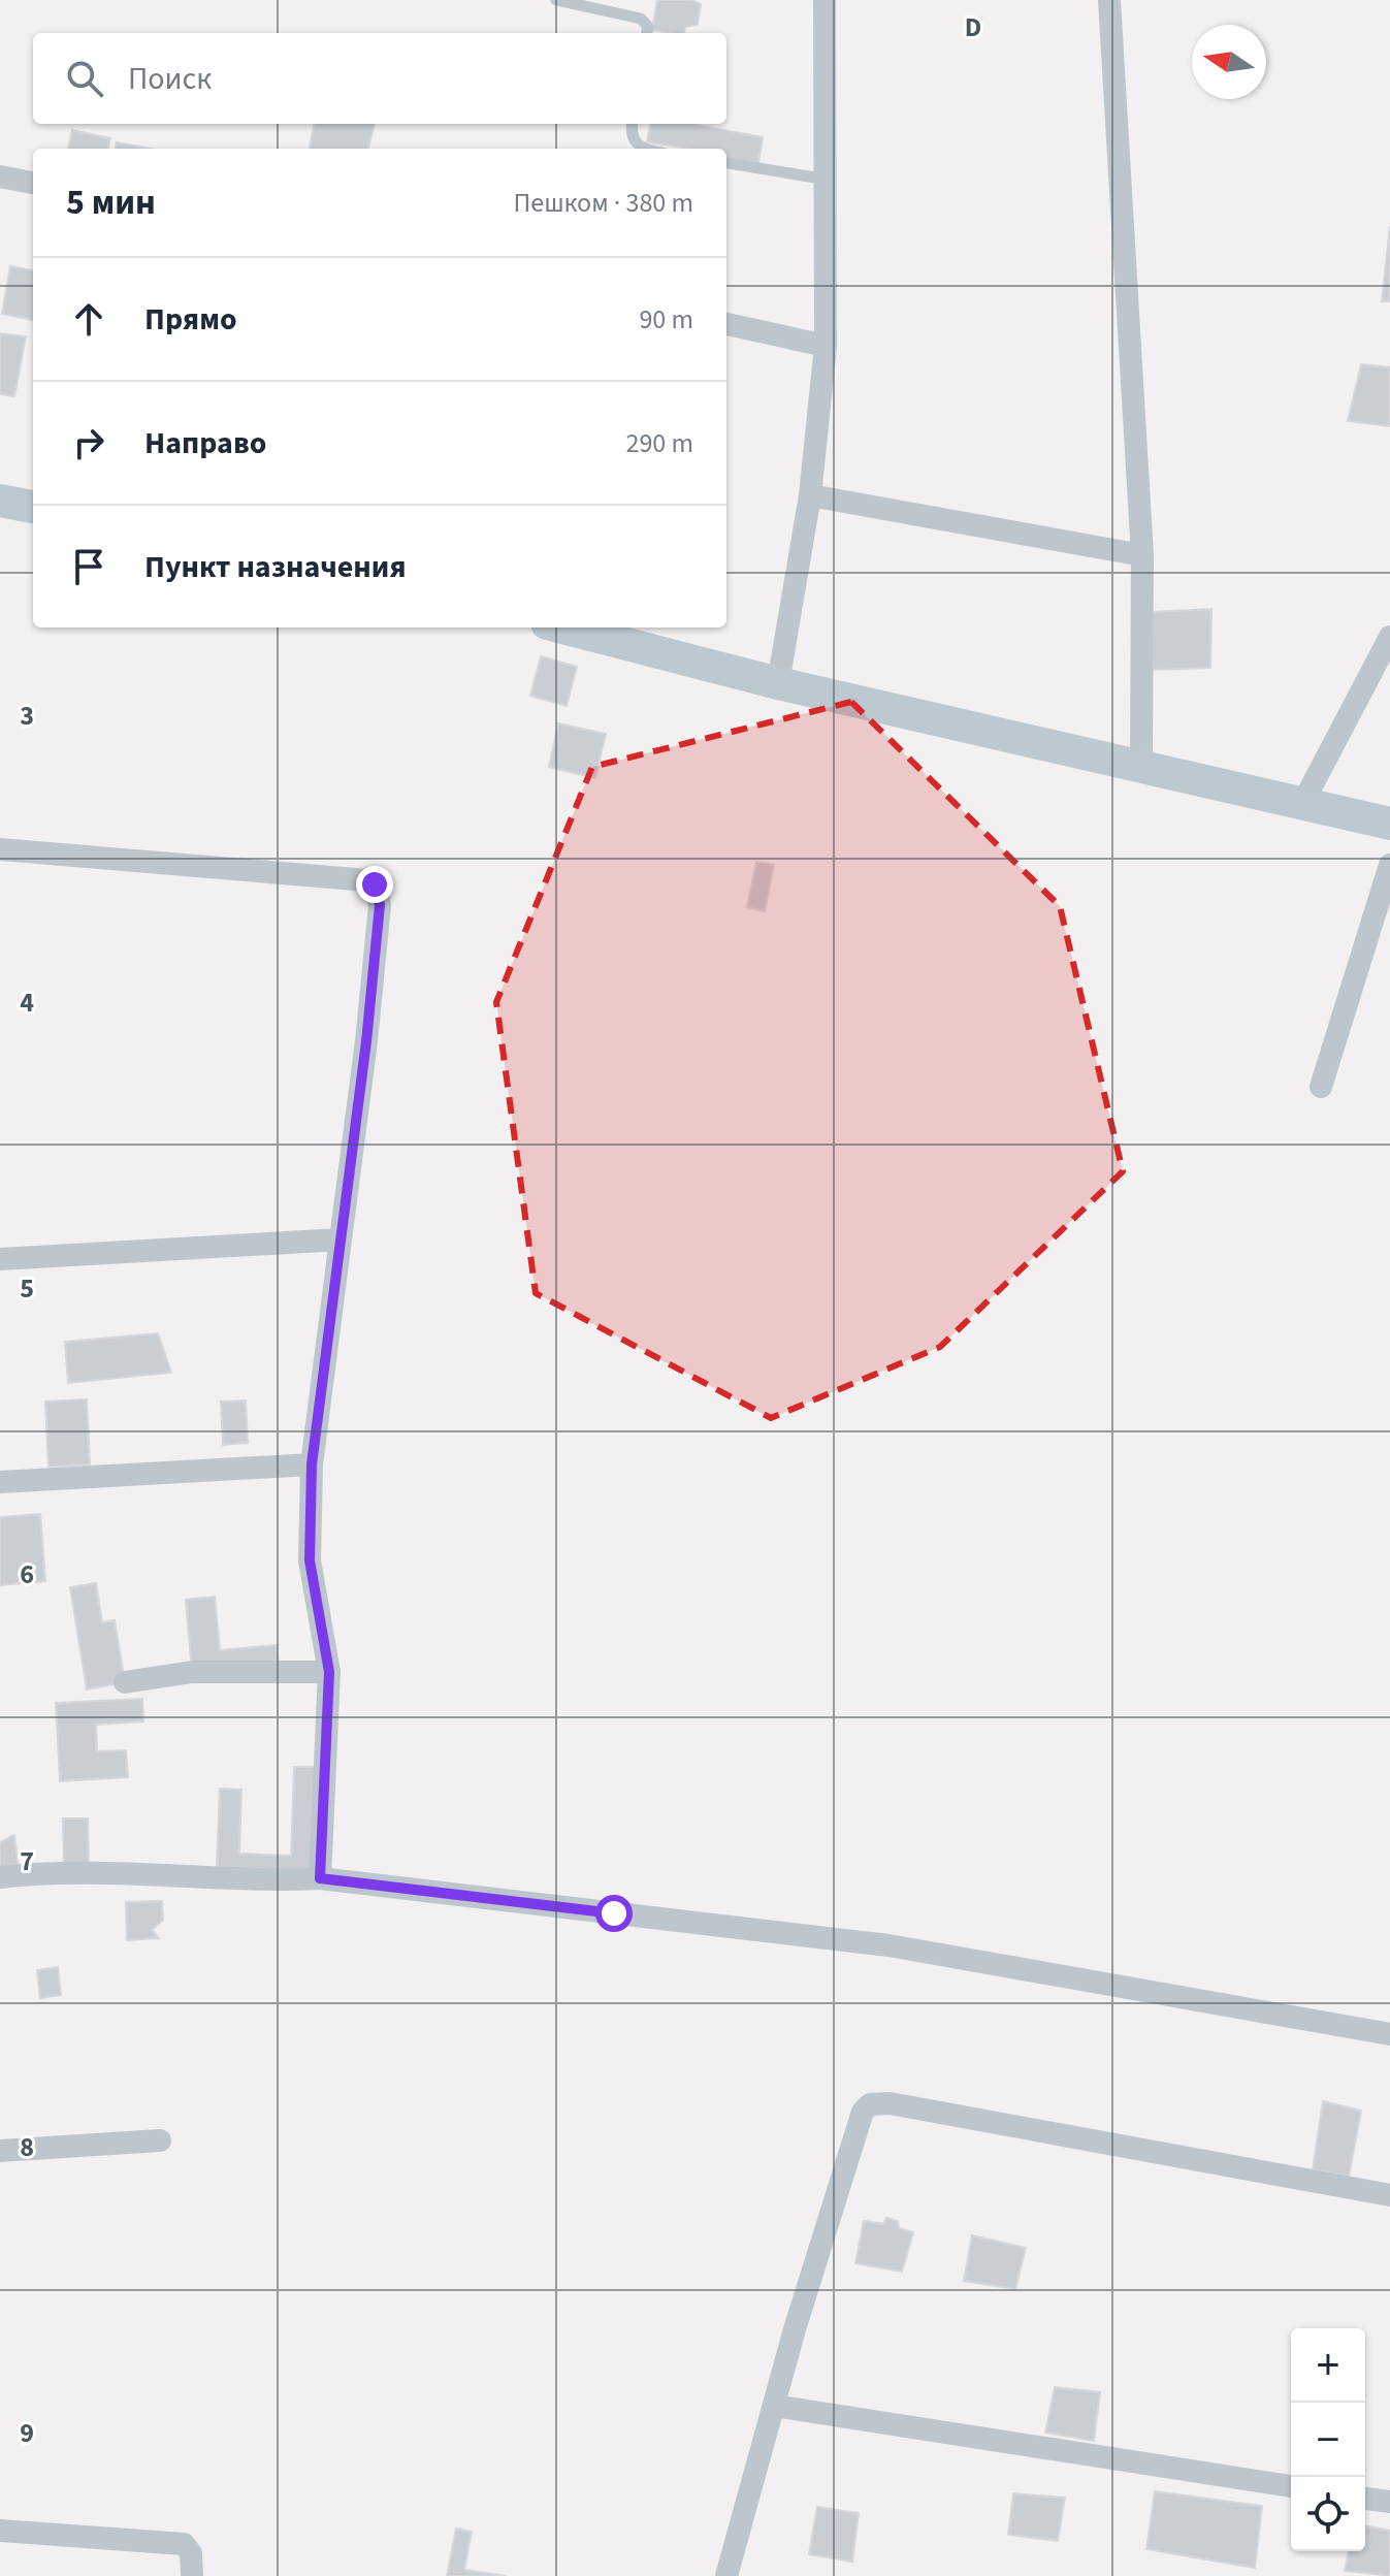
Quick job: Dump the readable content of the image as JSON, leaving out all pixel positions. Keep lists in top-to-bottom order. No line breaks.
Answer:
{"north":"left","page":{"search":"Поиск","heading":["5 мин","Пешком · 380 m"],"list":[["Прямо","90 m"],["Направо","290 m"],"Пункт назначения"],"map_buttons":["+","−"]},"grid":{"columns":["D"],"rows":["3","4","5","6","7","8","9"]}}
